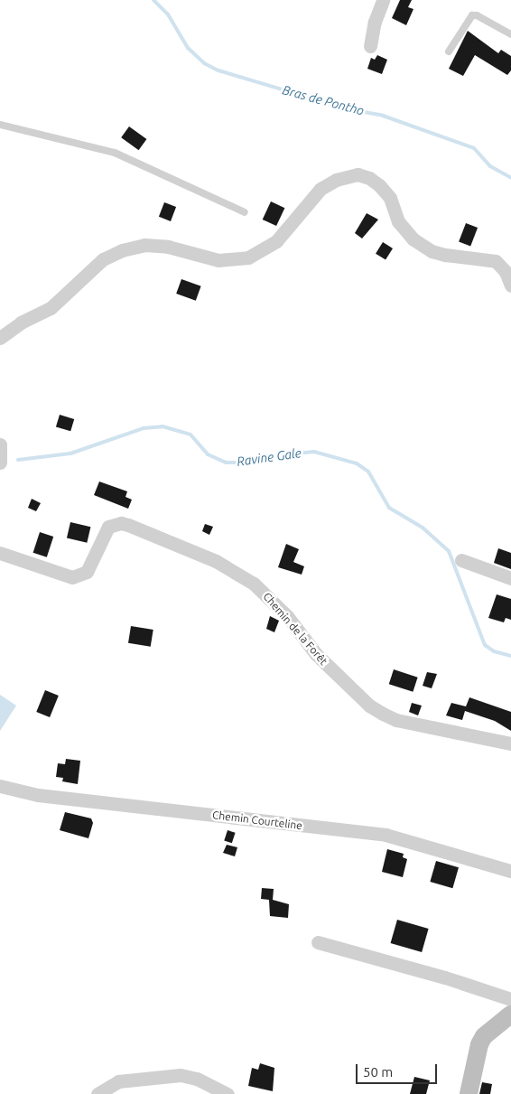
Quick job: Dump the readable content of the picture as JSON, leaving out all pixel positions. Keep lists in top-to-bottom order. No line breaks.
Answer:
{"streets":{"street":["Chemin de la Forêt","Chemin Courteline"]},"water":["Bras de Pontho","Ravine Gale"],"scale_bar":"50 m"}
